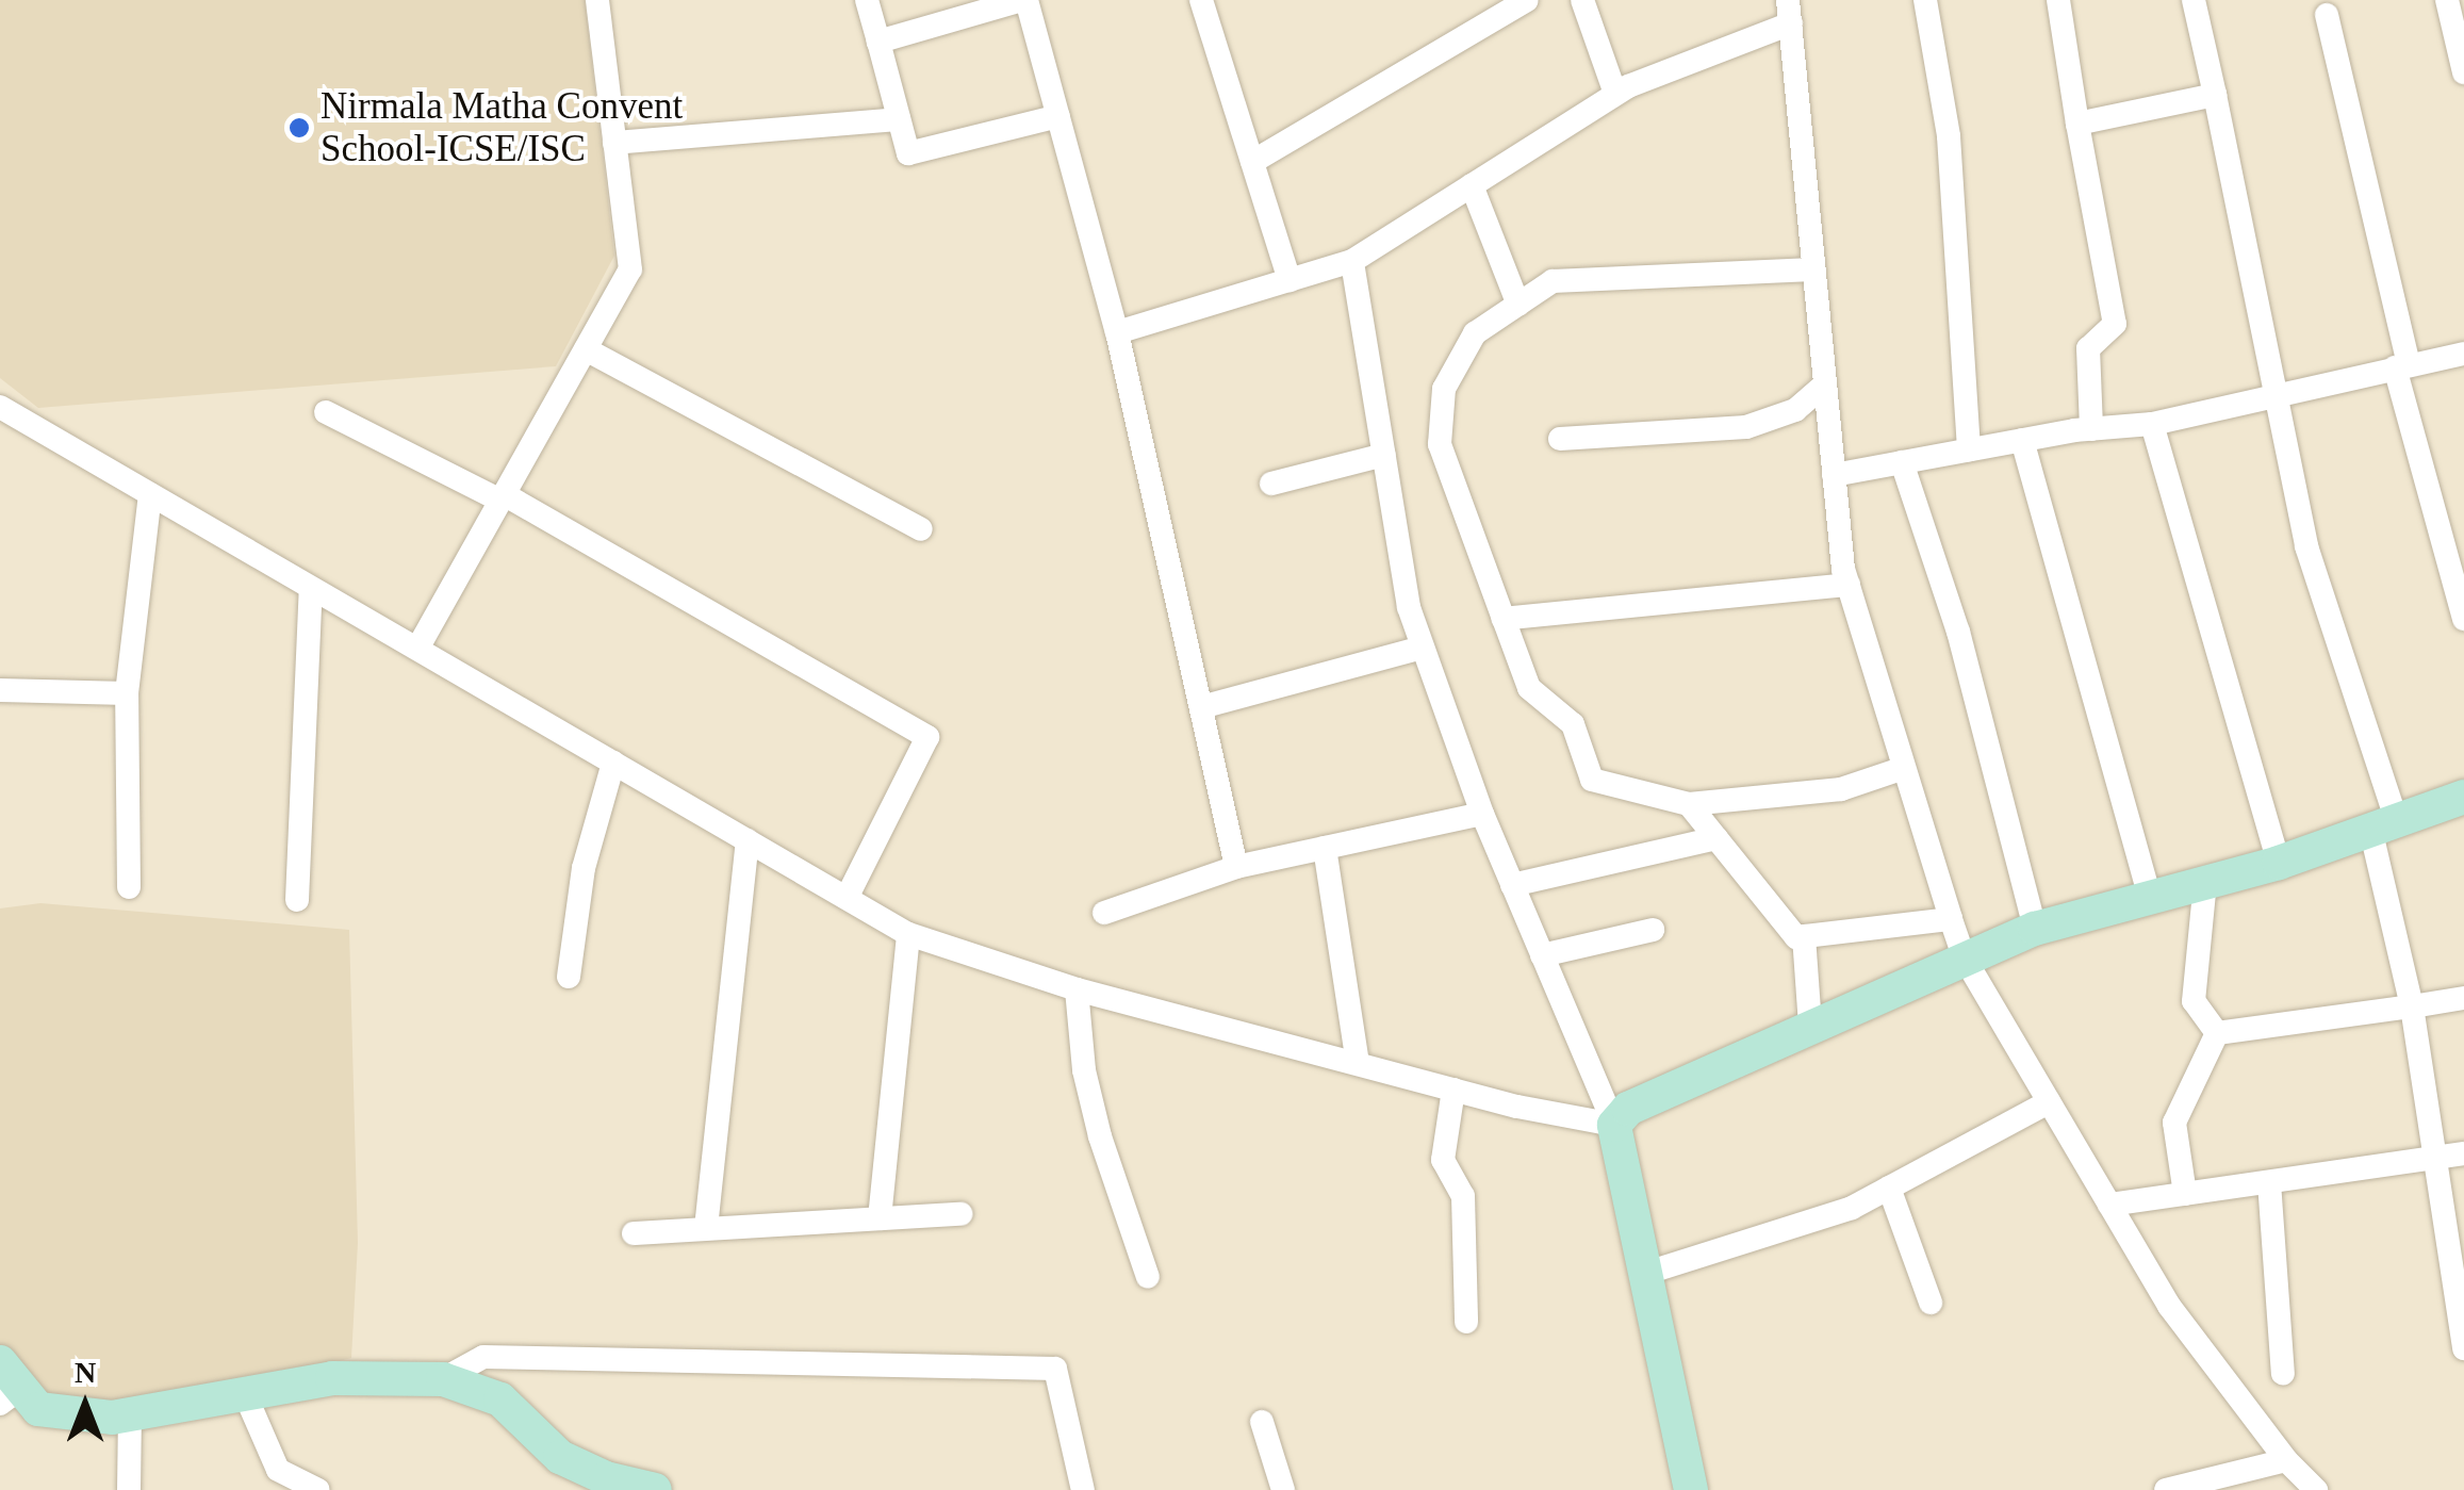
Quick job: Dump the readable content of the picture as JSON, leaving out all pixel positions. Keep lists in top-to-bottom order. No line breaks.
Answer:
{"places":["Nirmala Matha Convent School-ICSE/ISC"],"north":"top"}
